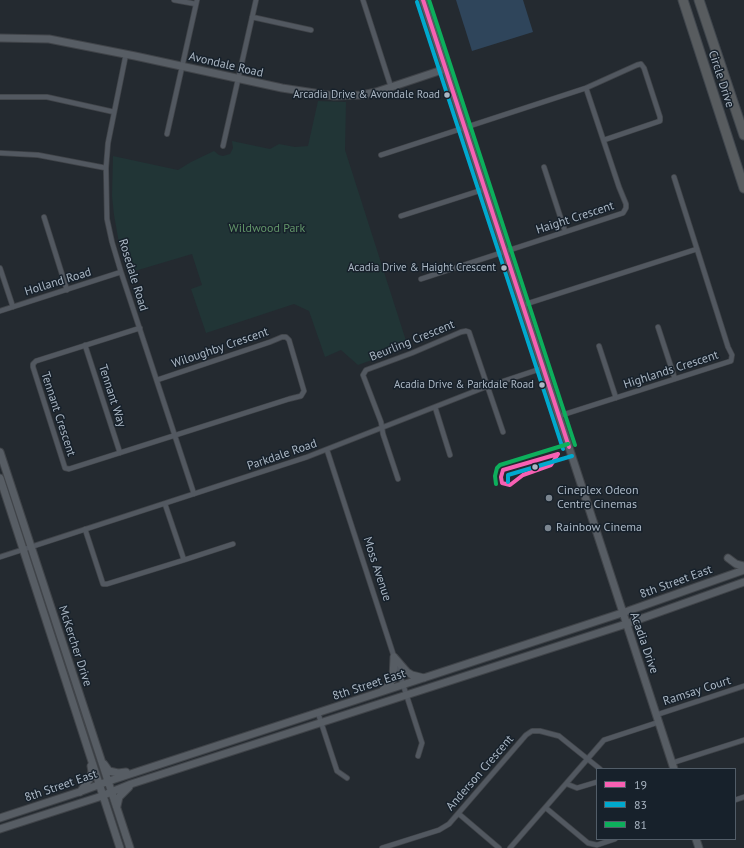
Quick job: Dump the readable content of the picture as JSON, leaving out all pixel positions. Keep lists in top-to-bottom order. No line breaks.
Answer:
{"streets":{"highway":["Circle Drive"],"main road":["Avondale Road","8th Street East","Acadia Drive","McKercher Drive"],"street":["Haight Crescent","Rosedale Road","Holland Road","Beurling Crescent","Wiloughby Crescent","Highlands Crescent","Tennant Way","Tennant Crescent","Parkdale Road","Moss Avenue","Ramsay Court","Anderson Crescent"]},"crossings":[["Avondale Road","Rosedale Road"],["Avondale Road","Acadia Drive"],["Haight Crescent","Acadia Drive"],["Rosedale Road","Holland Road"],["Rosedale Road","Wiloughby Crescent"],["Rosedale Road","Tennant Crescent"],["Rosedale Road","Parkdale Road"],["Beurling Crescent","Parkdale Road"],["Wiloughby Crescent","Tennant Crescent"],["Highlands Crescent","Acadia Drive"],["Tennant Way","Tennant Crescent"],["Parkdale Road","Moss Avenue"],["Parkdale Road","Acadia Drive"],["Parkdale Road","McKercher Drive"],["Moss Avenue","8th Street East"],["8th Street East","Acadia Drive"],["8th Street East","McKercher Drive"],["Acadia Drive","Ramsay Court"],["Ramsay Court","Anderson Crescent"]],"parks":["Wildwood Park"],"places":["Arcadia Drive & Avondale Road","Acadia Drive & Haight Crescent","Acadia Drive & Parkdale Road","Cineplex Odeon Centre Cinemas","Rainbow Cinema"],"lines":["transit line 19","transit line 81","transit line 83"],"legend":["19","83","81"]}
